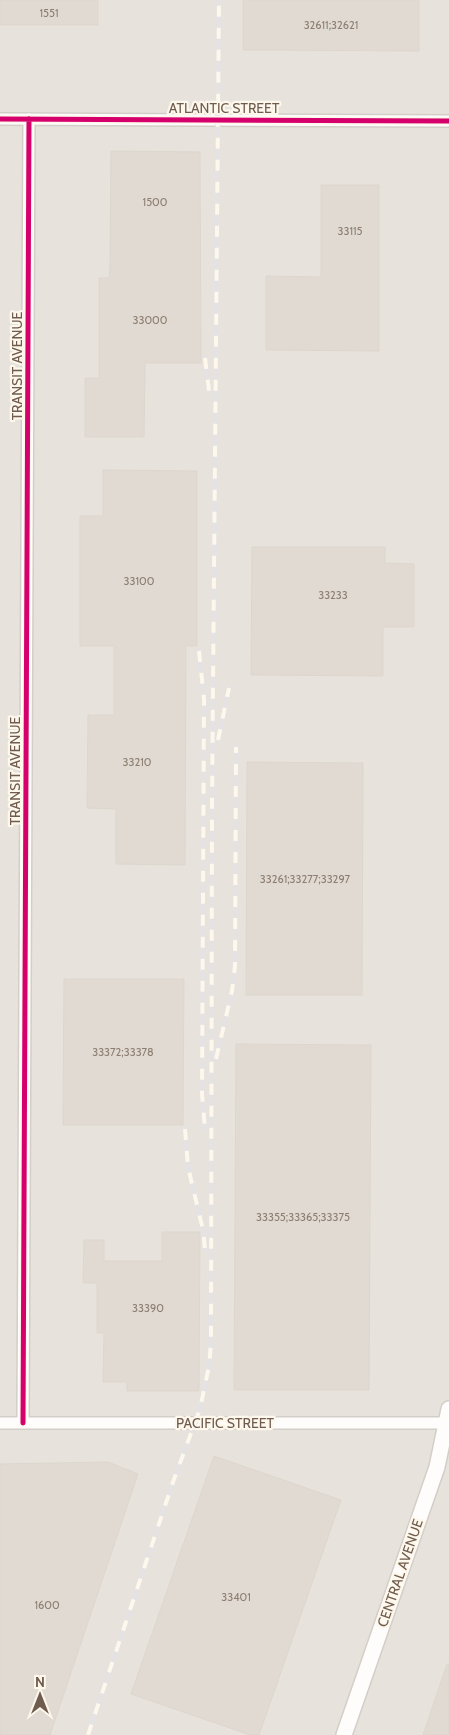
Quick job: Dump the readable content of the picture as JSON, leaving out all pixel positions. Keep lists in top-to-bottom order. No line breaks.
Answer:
{"streets":{"street":["ATLANTIC STREET","TRANSIT AVENUE","PACIFIC STREET","CENTRAL AVENUE"]},"crossings":[["ATLANTIC STREET","TRANSIT AVENUE"],["TRANSIT AVENUE","PACIFIC STREET"],["PACIFIC STREET","CENTRAL AVENUE"]],"house_numbers":["1551","32611;32621","1500","33115","33000","33100","33233","33210","33261;33277;33297","33372;33378","33355;33365;33375","33390","33401","1600"],"north":"top"}
